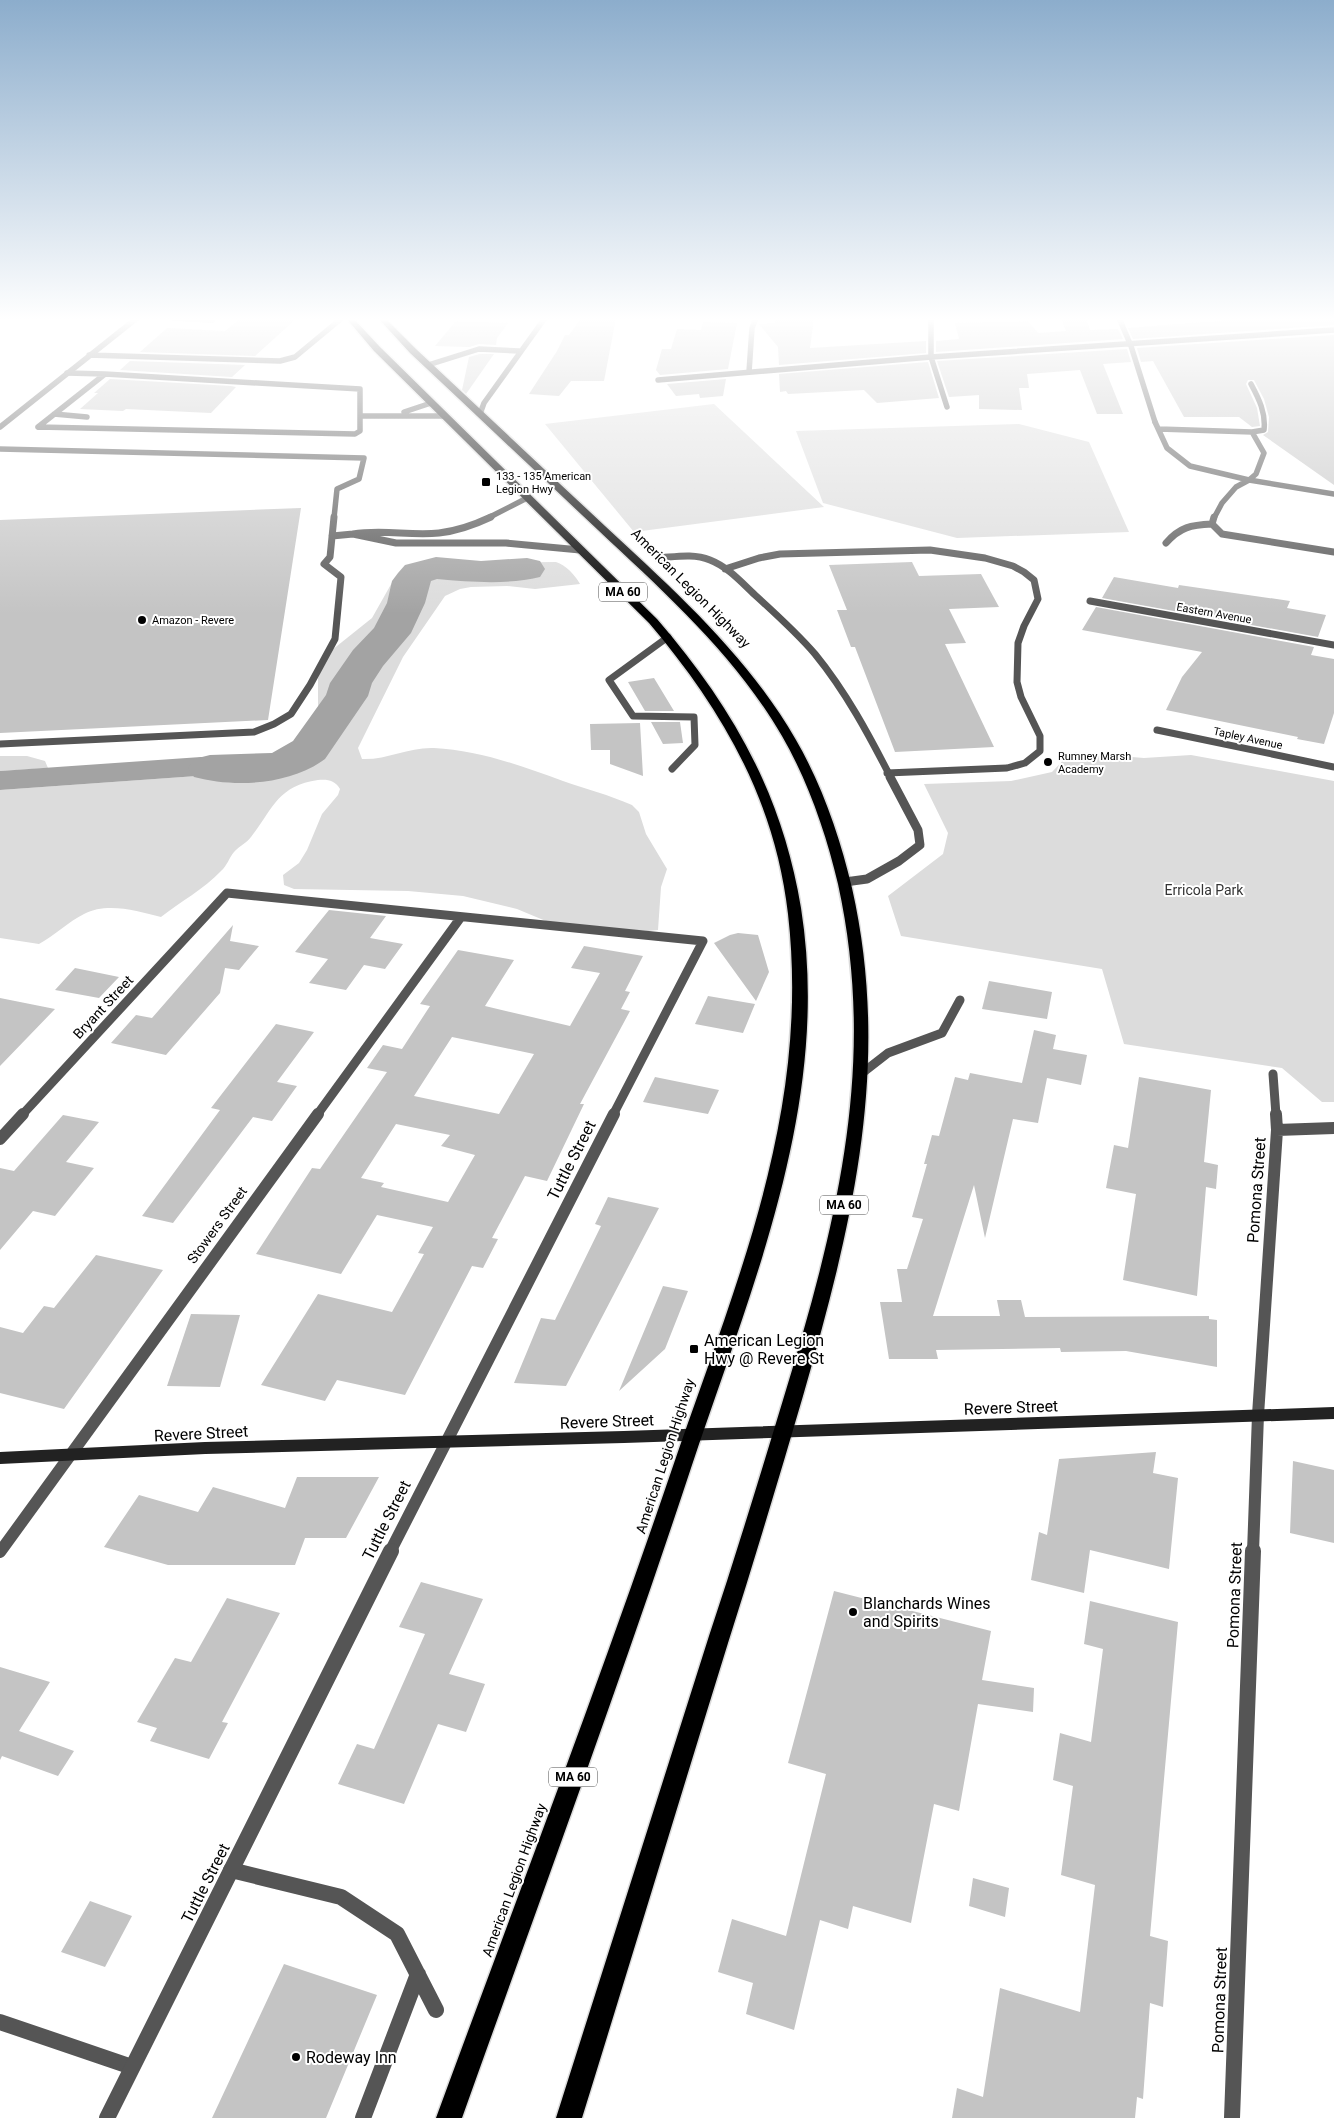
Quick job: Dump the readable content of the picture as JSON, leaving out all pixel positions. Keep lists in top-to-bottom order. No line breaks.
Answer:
{"streets":{"highway":["American Legion Highway","MA 60"],"main road":["Revere Street"],"street":["Eastern Avenue","Tapley Avenue","Bryant Street","Tuttle Street","Pomona Street","Stowers Street"]},"crossings":[["American Legion Highway","Revere Street"],["Bryant Street","Tuttle Street"],["Bryant Street","Stowers Street"],["Tuttle Street","Stowers Street"],["Tuttle Street","Revere Street"],["Pomona Street","Revere Street"],["Stowers Street","Revere Street"]],"parks":["Erricola Park"],"places":{"transit":["133 - 135 American Legion Hwy","American Legion Hwy @ Revere St"],"other":["Amazon - Revere","Rumney Marsh Academy","Blanchards Wines and Spirits","Rodeway Inn"]}}
